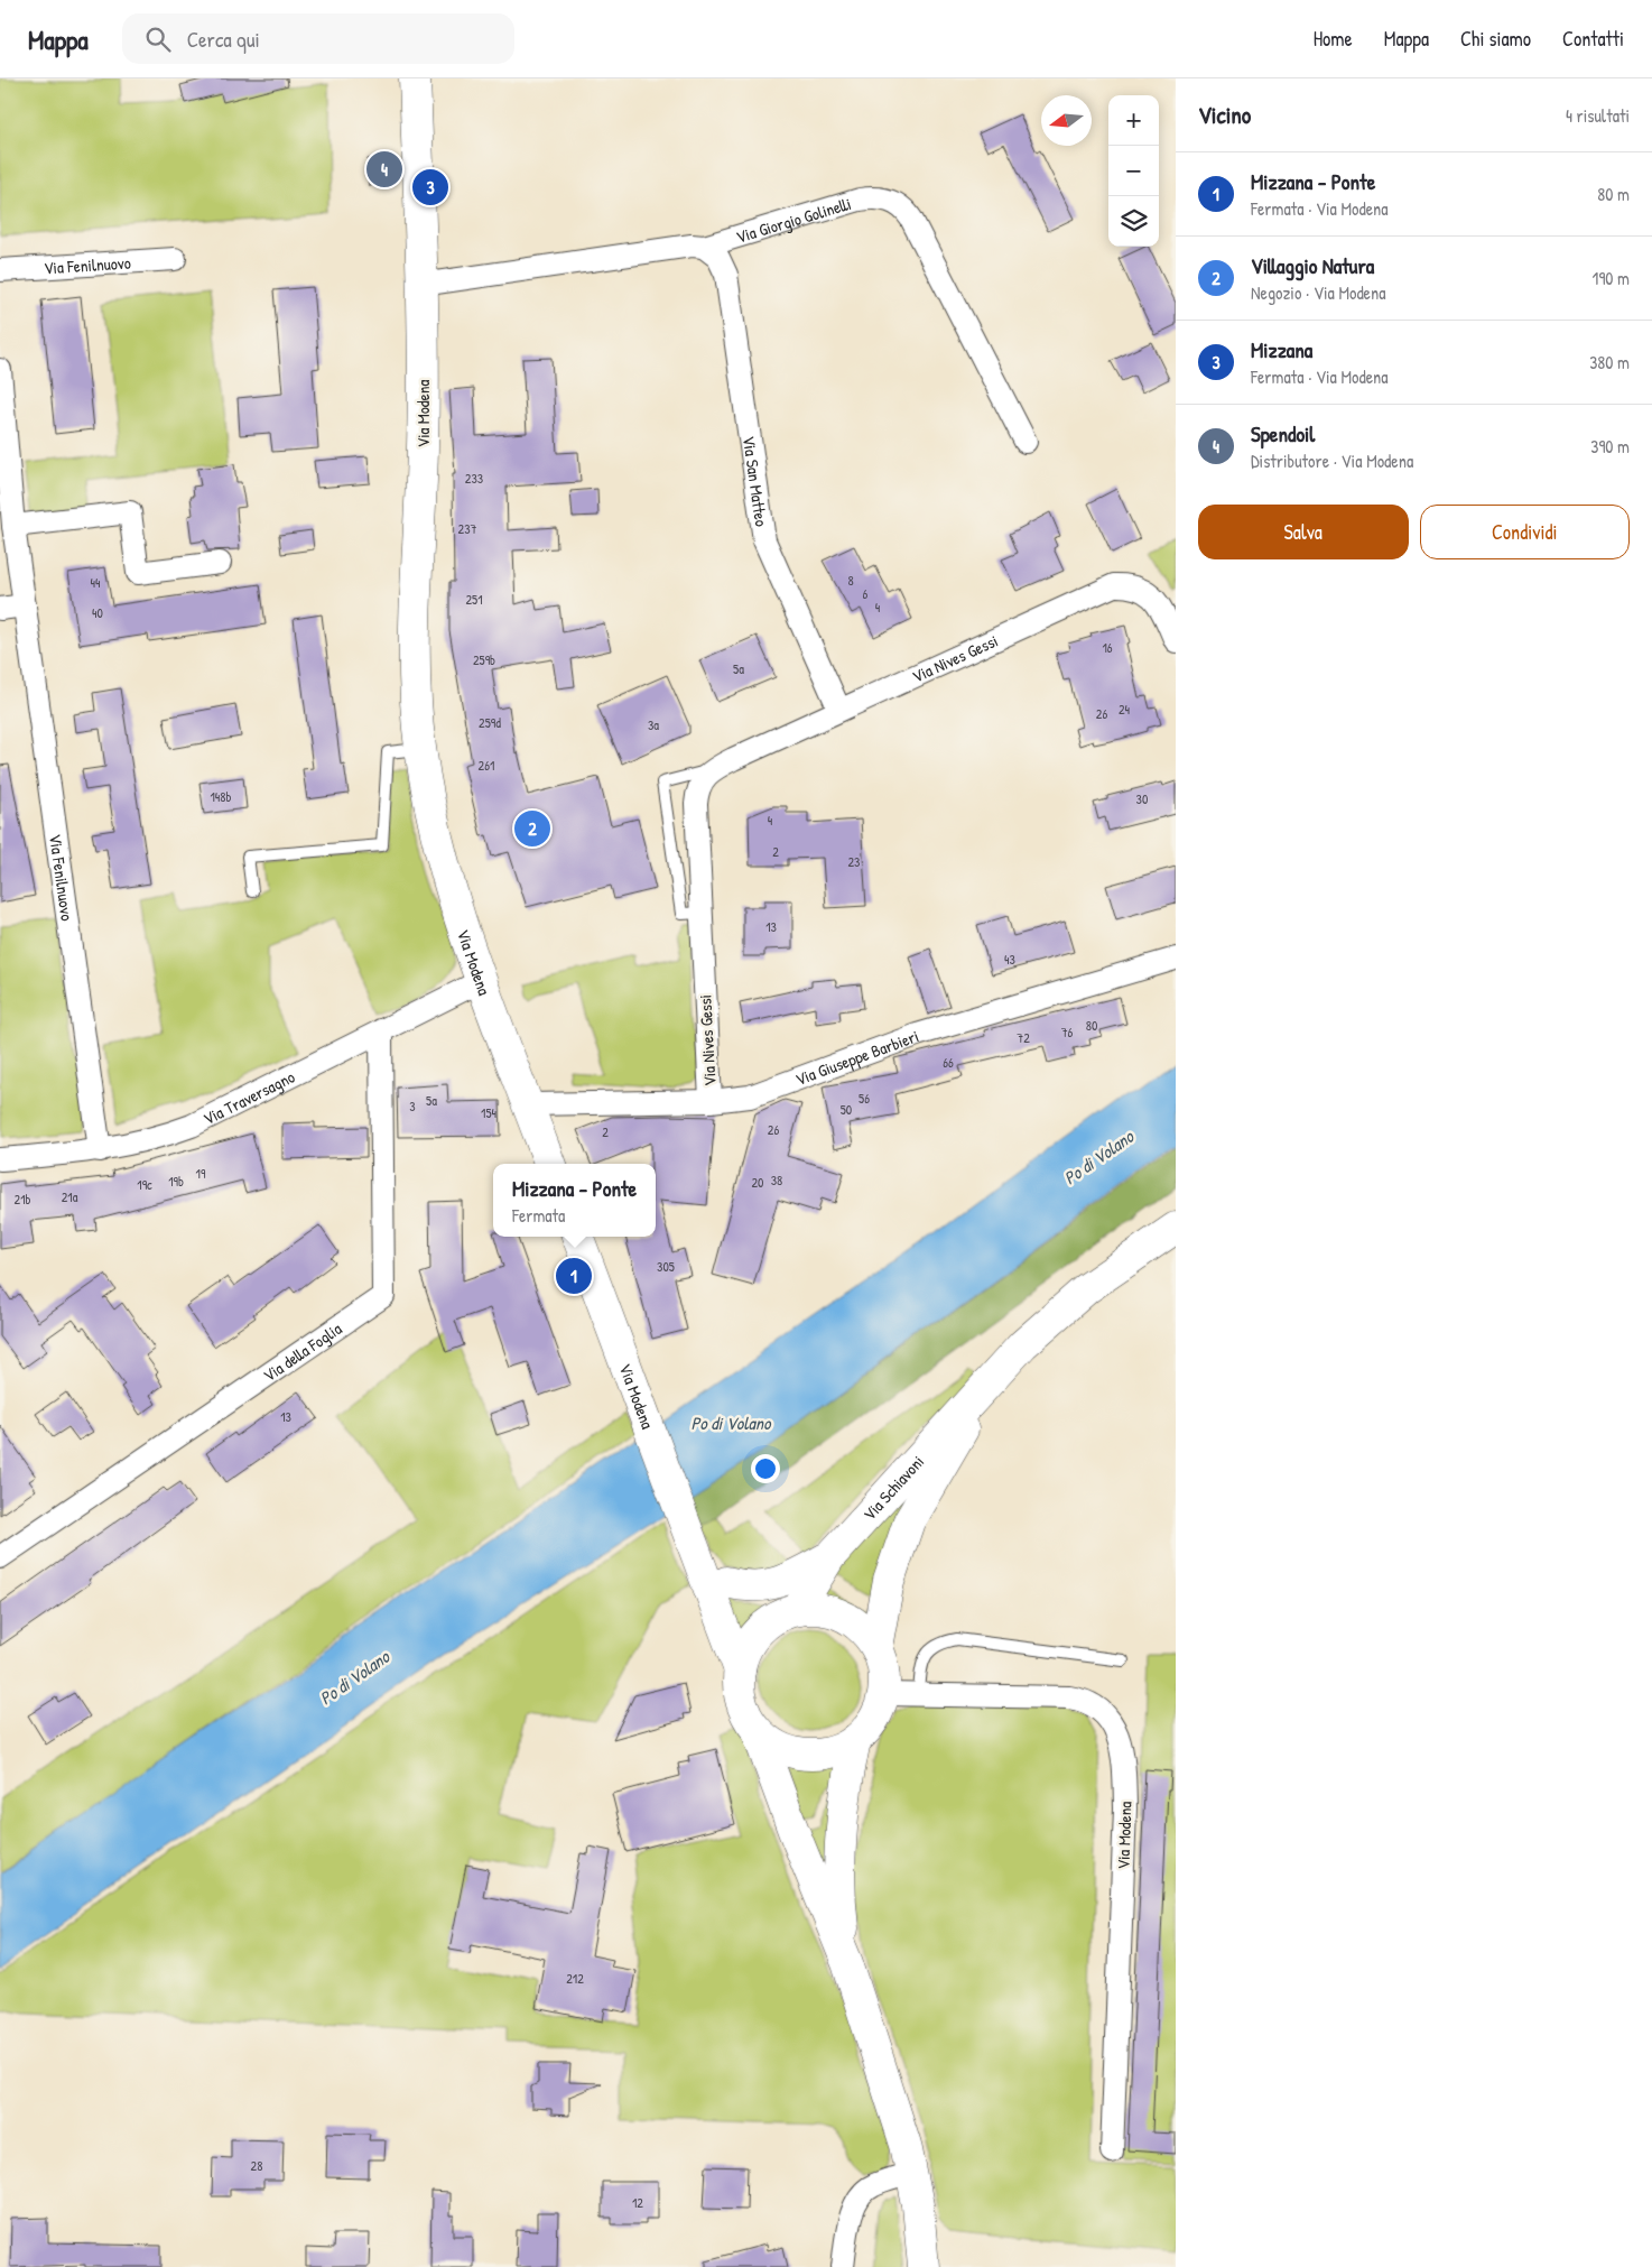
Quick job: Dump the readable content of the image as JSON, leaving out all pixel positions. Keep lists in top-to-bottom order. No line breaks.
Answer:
{"streets":{"main road":["Via Modena","Via Schiavoni"],"street":["Via Giorgio Golinelli","Via Fenilnuovo","Via San Matteo","Via Nives Gessi","Via Giuseppe Barbieri","Via Traversagno","Via della Foglia"]},"crossings":[["Via Giorgio Golinelli","Via Modena"],["Via Giorgio Golinelli","Via San Matteo"],["Via Fenilnuovo","Via Traversagno"],["Via Modena","Via Giuseppe Barbieri"],["Via Modena","Via Traversagno"],["Via Modena","Via Schiavoni"],["Via San Matteo","Via Nives Gessi"],["Via Nives Gessi","Via Giuseppe Barbieri"],["Via Traversagno","Via della Foglia"]],"water":["Po di Volano"],"house_numbers":["233","237","8","44","6","251","4","40","16","259b","5a","24","26","259d","3a","261","148b","30","4","2","23","13","43","80","76","72","66","56","5a","3","50","154","26","2","19","38","19b","20","19c","21a","21b","305","13","212","28","12"],"north":"left","page":{"header":"Mappa","search":"Cerca qui","nav":["Home","Mappa","Chi siamo","Contatti"],"heading":["Vicino","4 risultati"],"map_buttons":["+","−"],"pins":["4","3","2","1"],"list":[{"mark":"1","name":"Mizzana - Ponte","note":"Fermata · Via Modena","value":"80 m"},{"mark":"2","name":"Villaggio Natura","note":"Negozio · Via Modena","value":"190 m"},{"mark":"3","name":"Mizzana","note":"Fermata · Via Modena","value":"380 m"},{"mark":"4","name":"Spendoil","note":"Distributore · Via Modena","value":"390 m"}],"buttons":["Salva","Condividi"],"popup":["Mizzana - Ponte","Fermata"]}}
